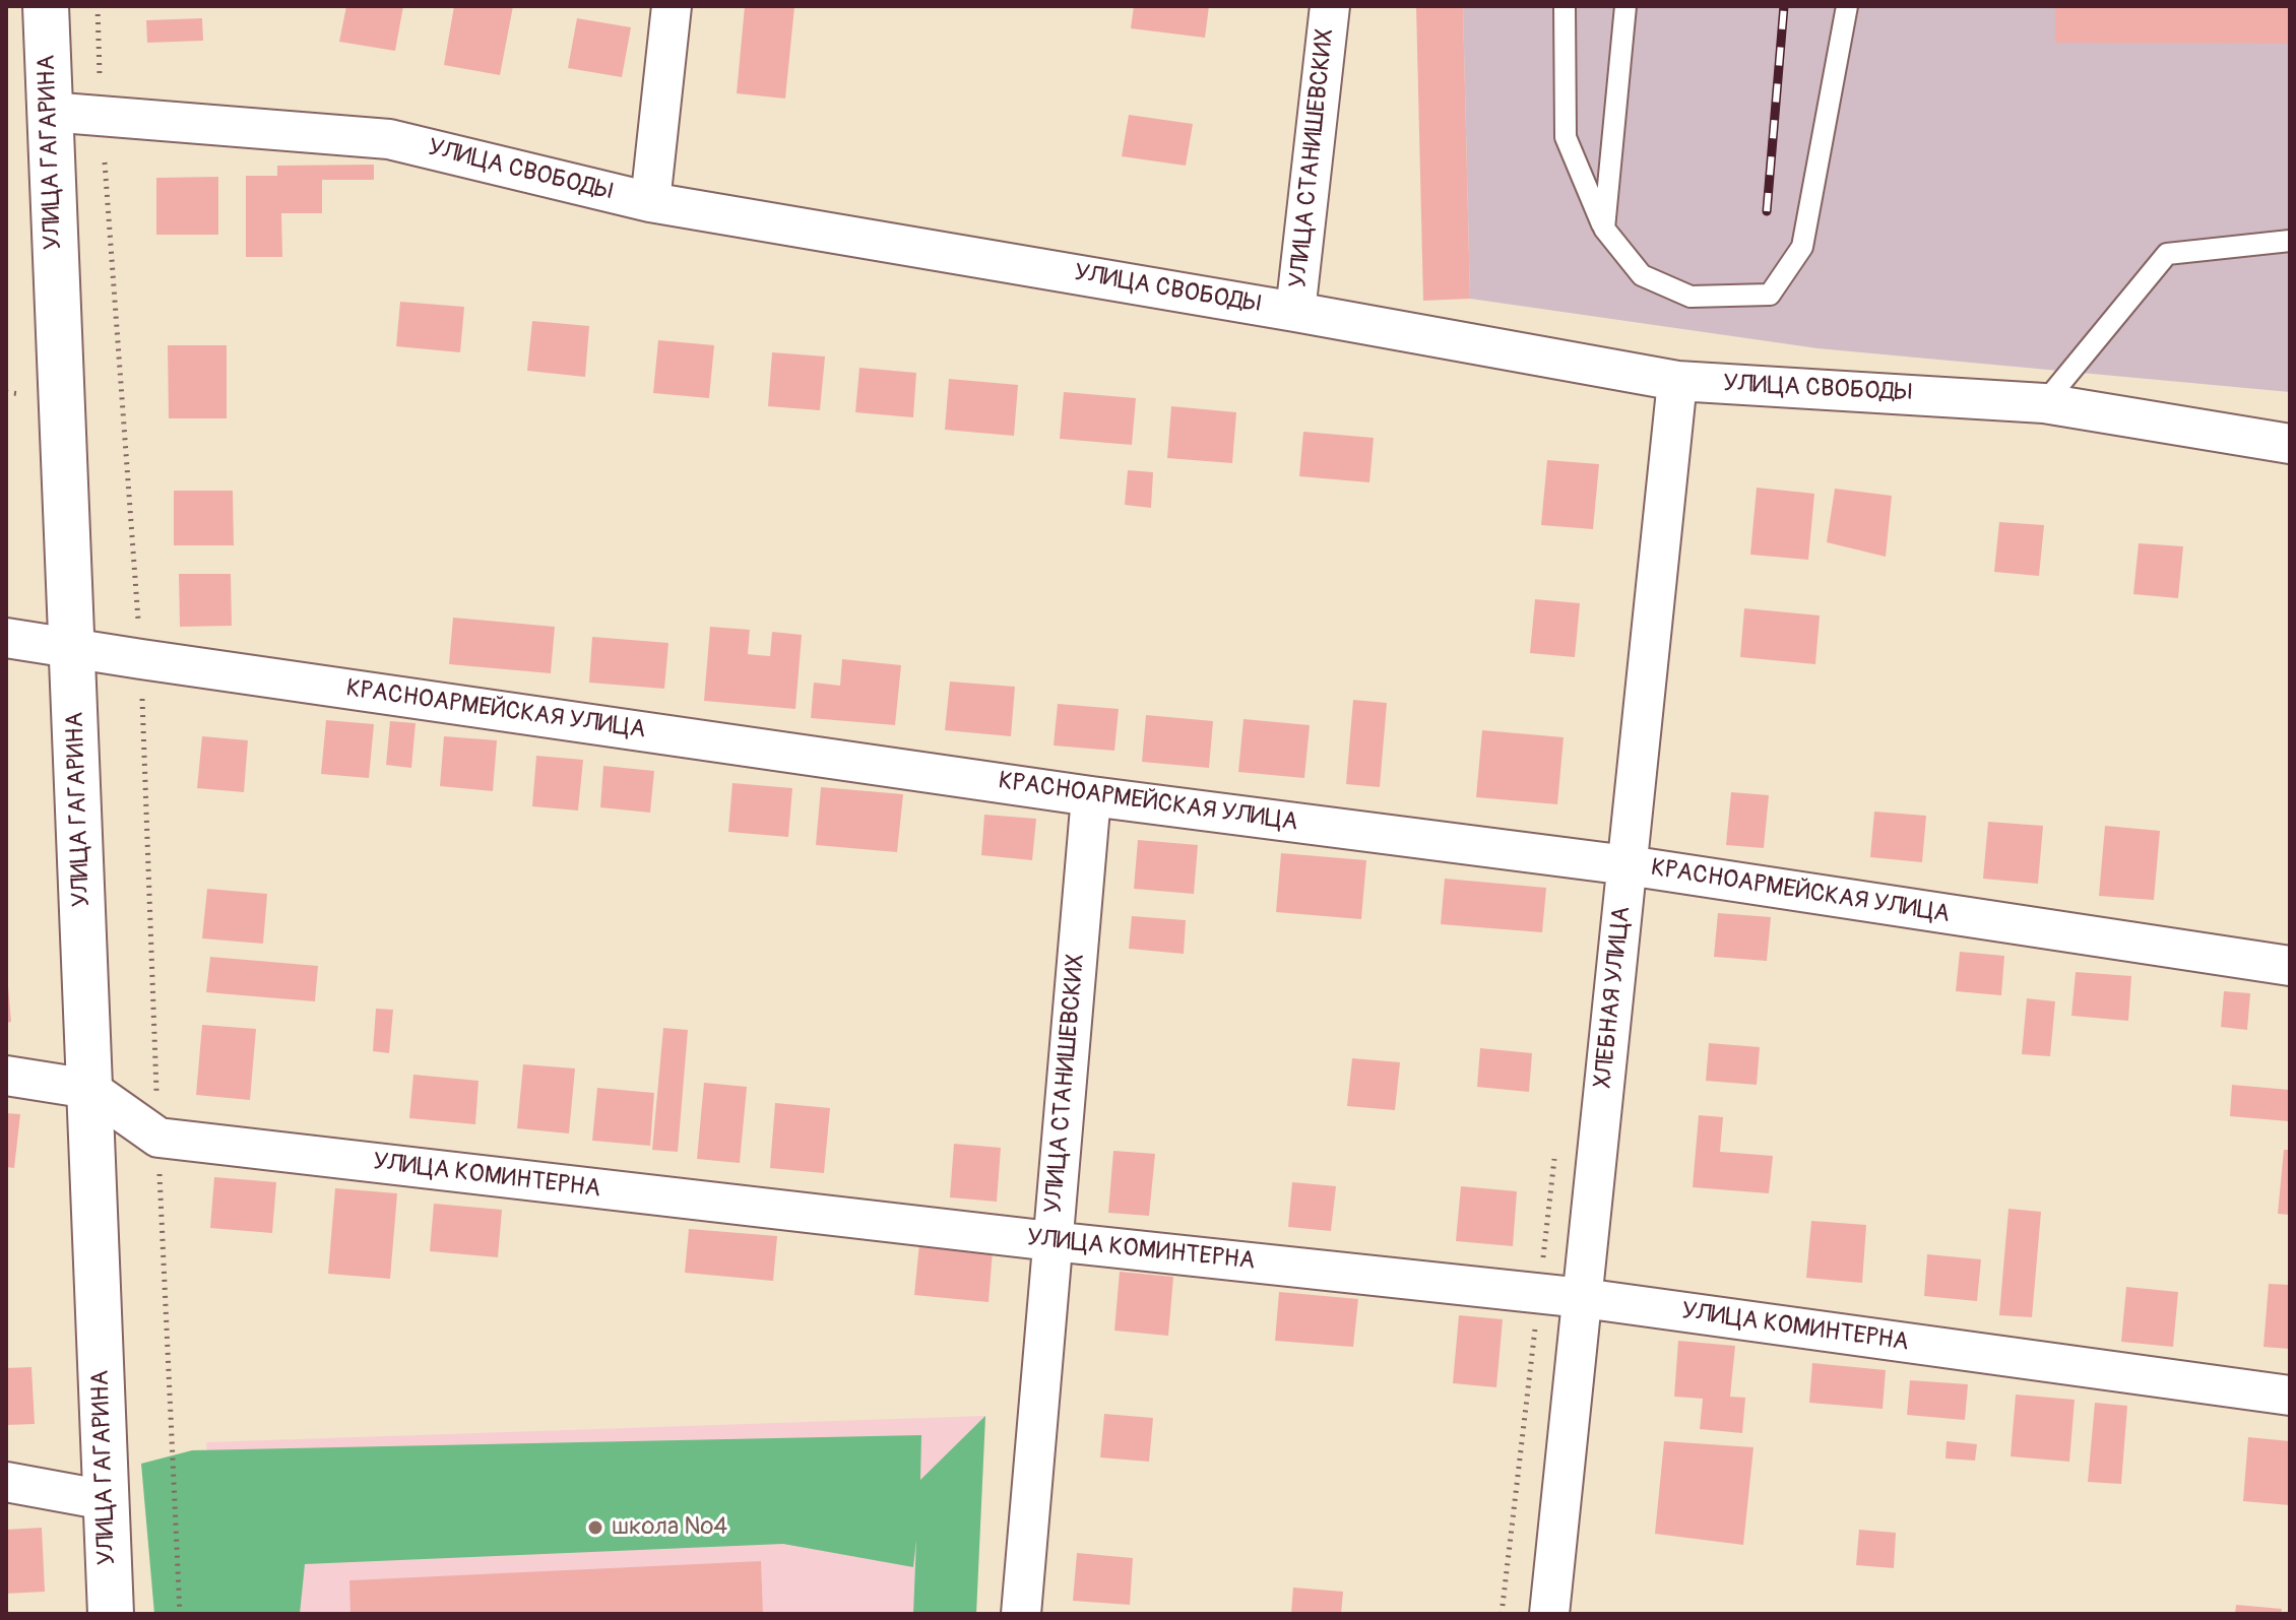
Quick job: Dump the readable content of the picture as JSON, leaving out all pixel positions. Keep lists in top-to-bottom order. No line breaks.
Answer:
{"streets":{"street":["УЛИЦА ГАГАРИНА","УЛИЦА СТАНИШЕВСКИХ","УЛИЦА СВОБОДЫ","КРАСНОАРМЕЙСКАЯ УЛИЦА","ХЛЕБНАЯ УЛИЦА","УЛИЦА КОМИНТЕРНА"]},"crossings":[["УЛИЦА ГАГАРИНА","УЛИЦА СВОБОДЫ"],["УЛИЦА ГАГАРИНА","КРАСНОАРМЕЙСКАЯ УЛИЦА"],["УЛИЦА ГАГАРИНА","УЛИЦА КОМИНТЕРНА"],["УЛИЦА СТАНИШЕВСКИХ","УЛИЦА СВОБОДЫ"],["УЛИЦА СТАНИШЕВСКИХ","КРАСНОАРМЕЙСКАЯ УЛИЦА"],["УЛИЦА СТАНИШЕВСКИХ","УЛИЦА КОМИНТЕРНА"],["УЛИЦА СВОБОДЫ","ХЛЕБНАЯ УЛИЦА"],["КРАСНОАРМЕЙСКАЯ УЛИЦА","ХЛЕБНАЯ УЛИЦА"],["ХЛЕБНАЯ УЛИЦА","УЛИЦА КОМИНТЕРНА"]],"places":["школа №4"]}
